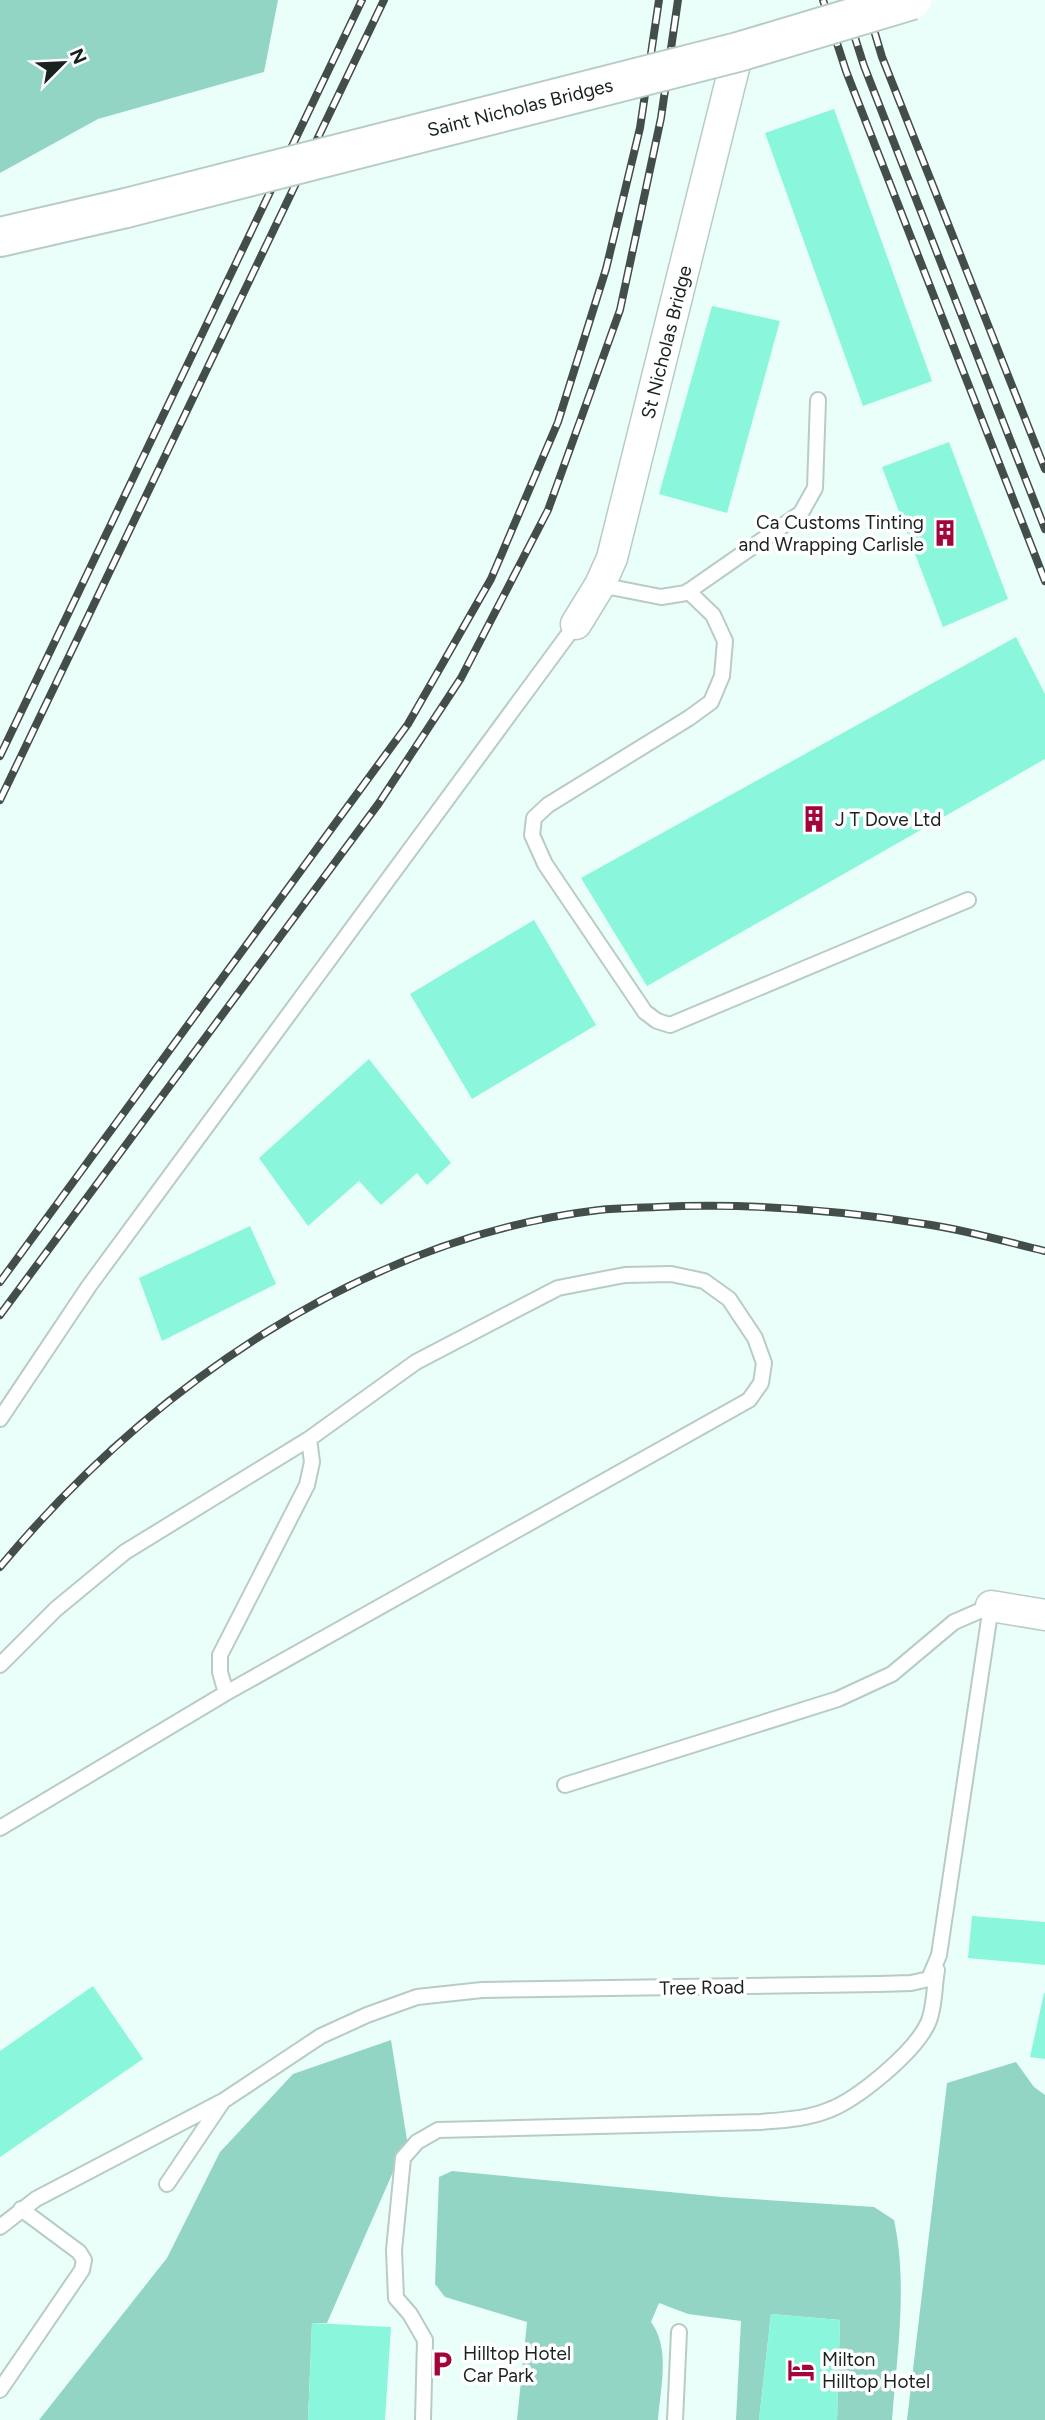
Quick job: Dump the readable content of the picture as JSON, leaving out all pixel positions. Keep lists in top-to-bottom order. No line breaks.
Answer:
{"streets":{"street":["Saint Nicholas Bridges","St Nicholas Bridge"],"lane":["Tree Road"]},"crossings":[["Saint Nicholas Bridges","St Nicholas Bridge"]],"places":{"building":["Ca Customs Tinting and Wrapping Carlisle","J T Dove Ltd"],"parking":["Hilltop Hotel Car Park"],"hotel":["Milton Hilltop Hotel"]},"north":"top right"}
